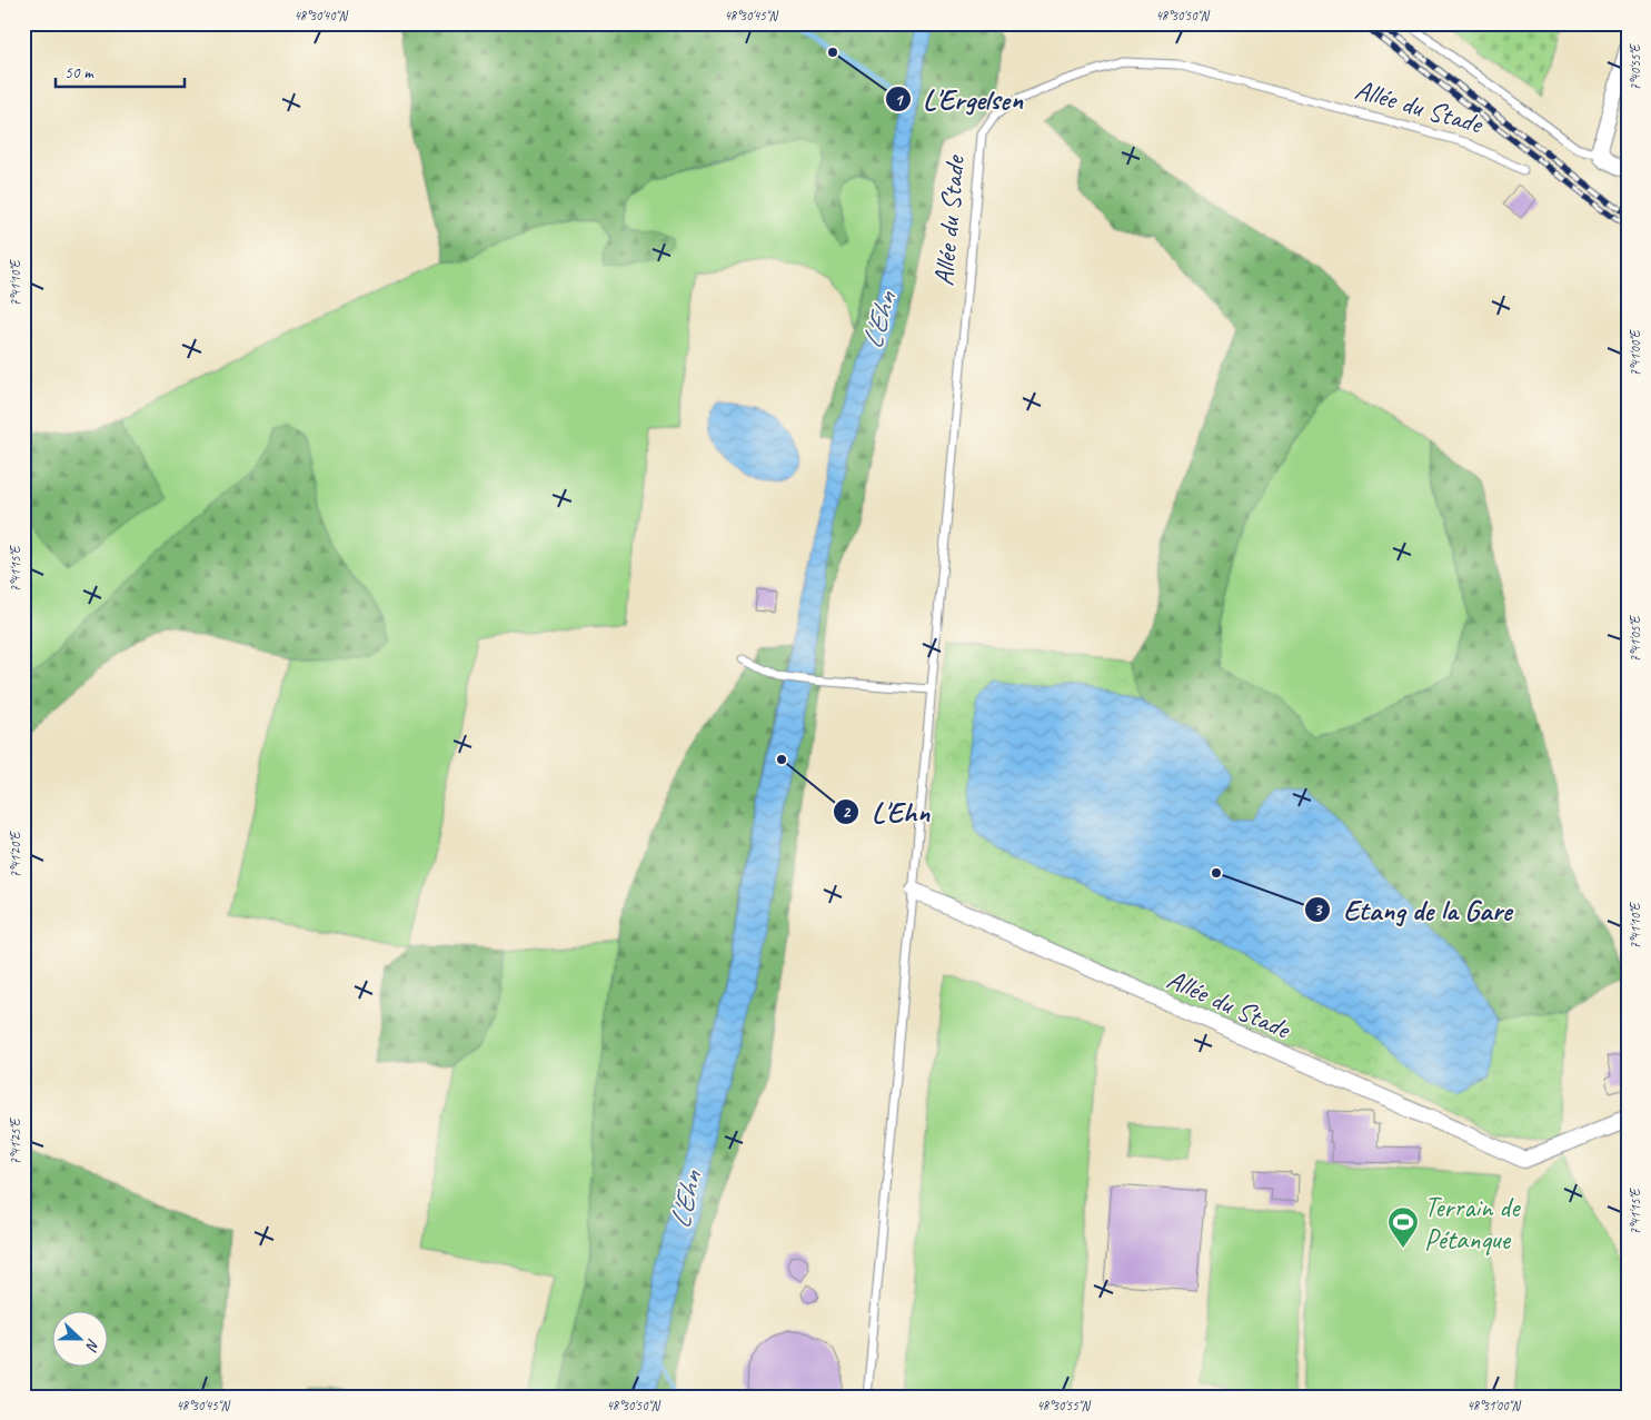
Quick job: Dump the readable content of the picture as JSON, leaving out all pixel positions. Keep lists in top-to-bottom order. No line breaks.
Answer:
{"streets":{"street":["Allée du Stade"]},"water":["L'Ehn"],"places":{"other":["L'Ergelsen","L'Ehn","Etang de la Gare"],"sports":["Terrain de Pétanque"]},"scale_bar":"50 m","north":"right","coordinates":["48°30'40\"N","48°30'45\"N","48°30'50\"N","7°40'55\"E","7°41'10\"E","7°41'00\"E","7°41'15\"E","7°41'05\"E","7°41'20\"E","7°41'25\"E","48°30'55\"N","48°31'00\"N"]}
